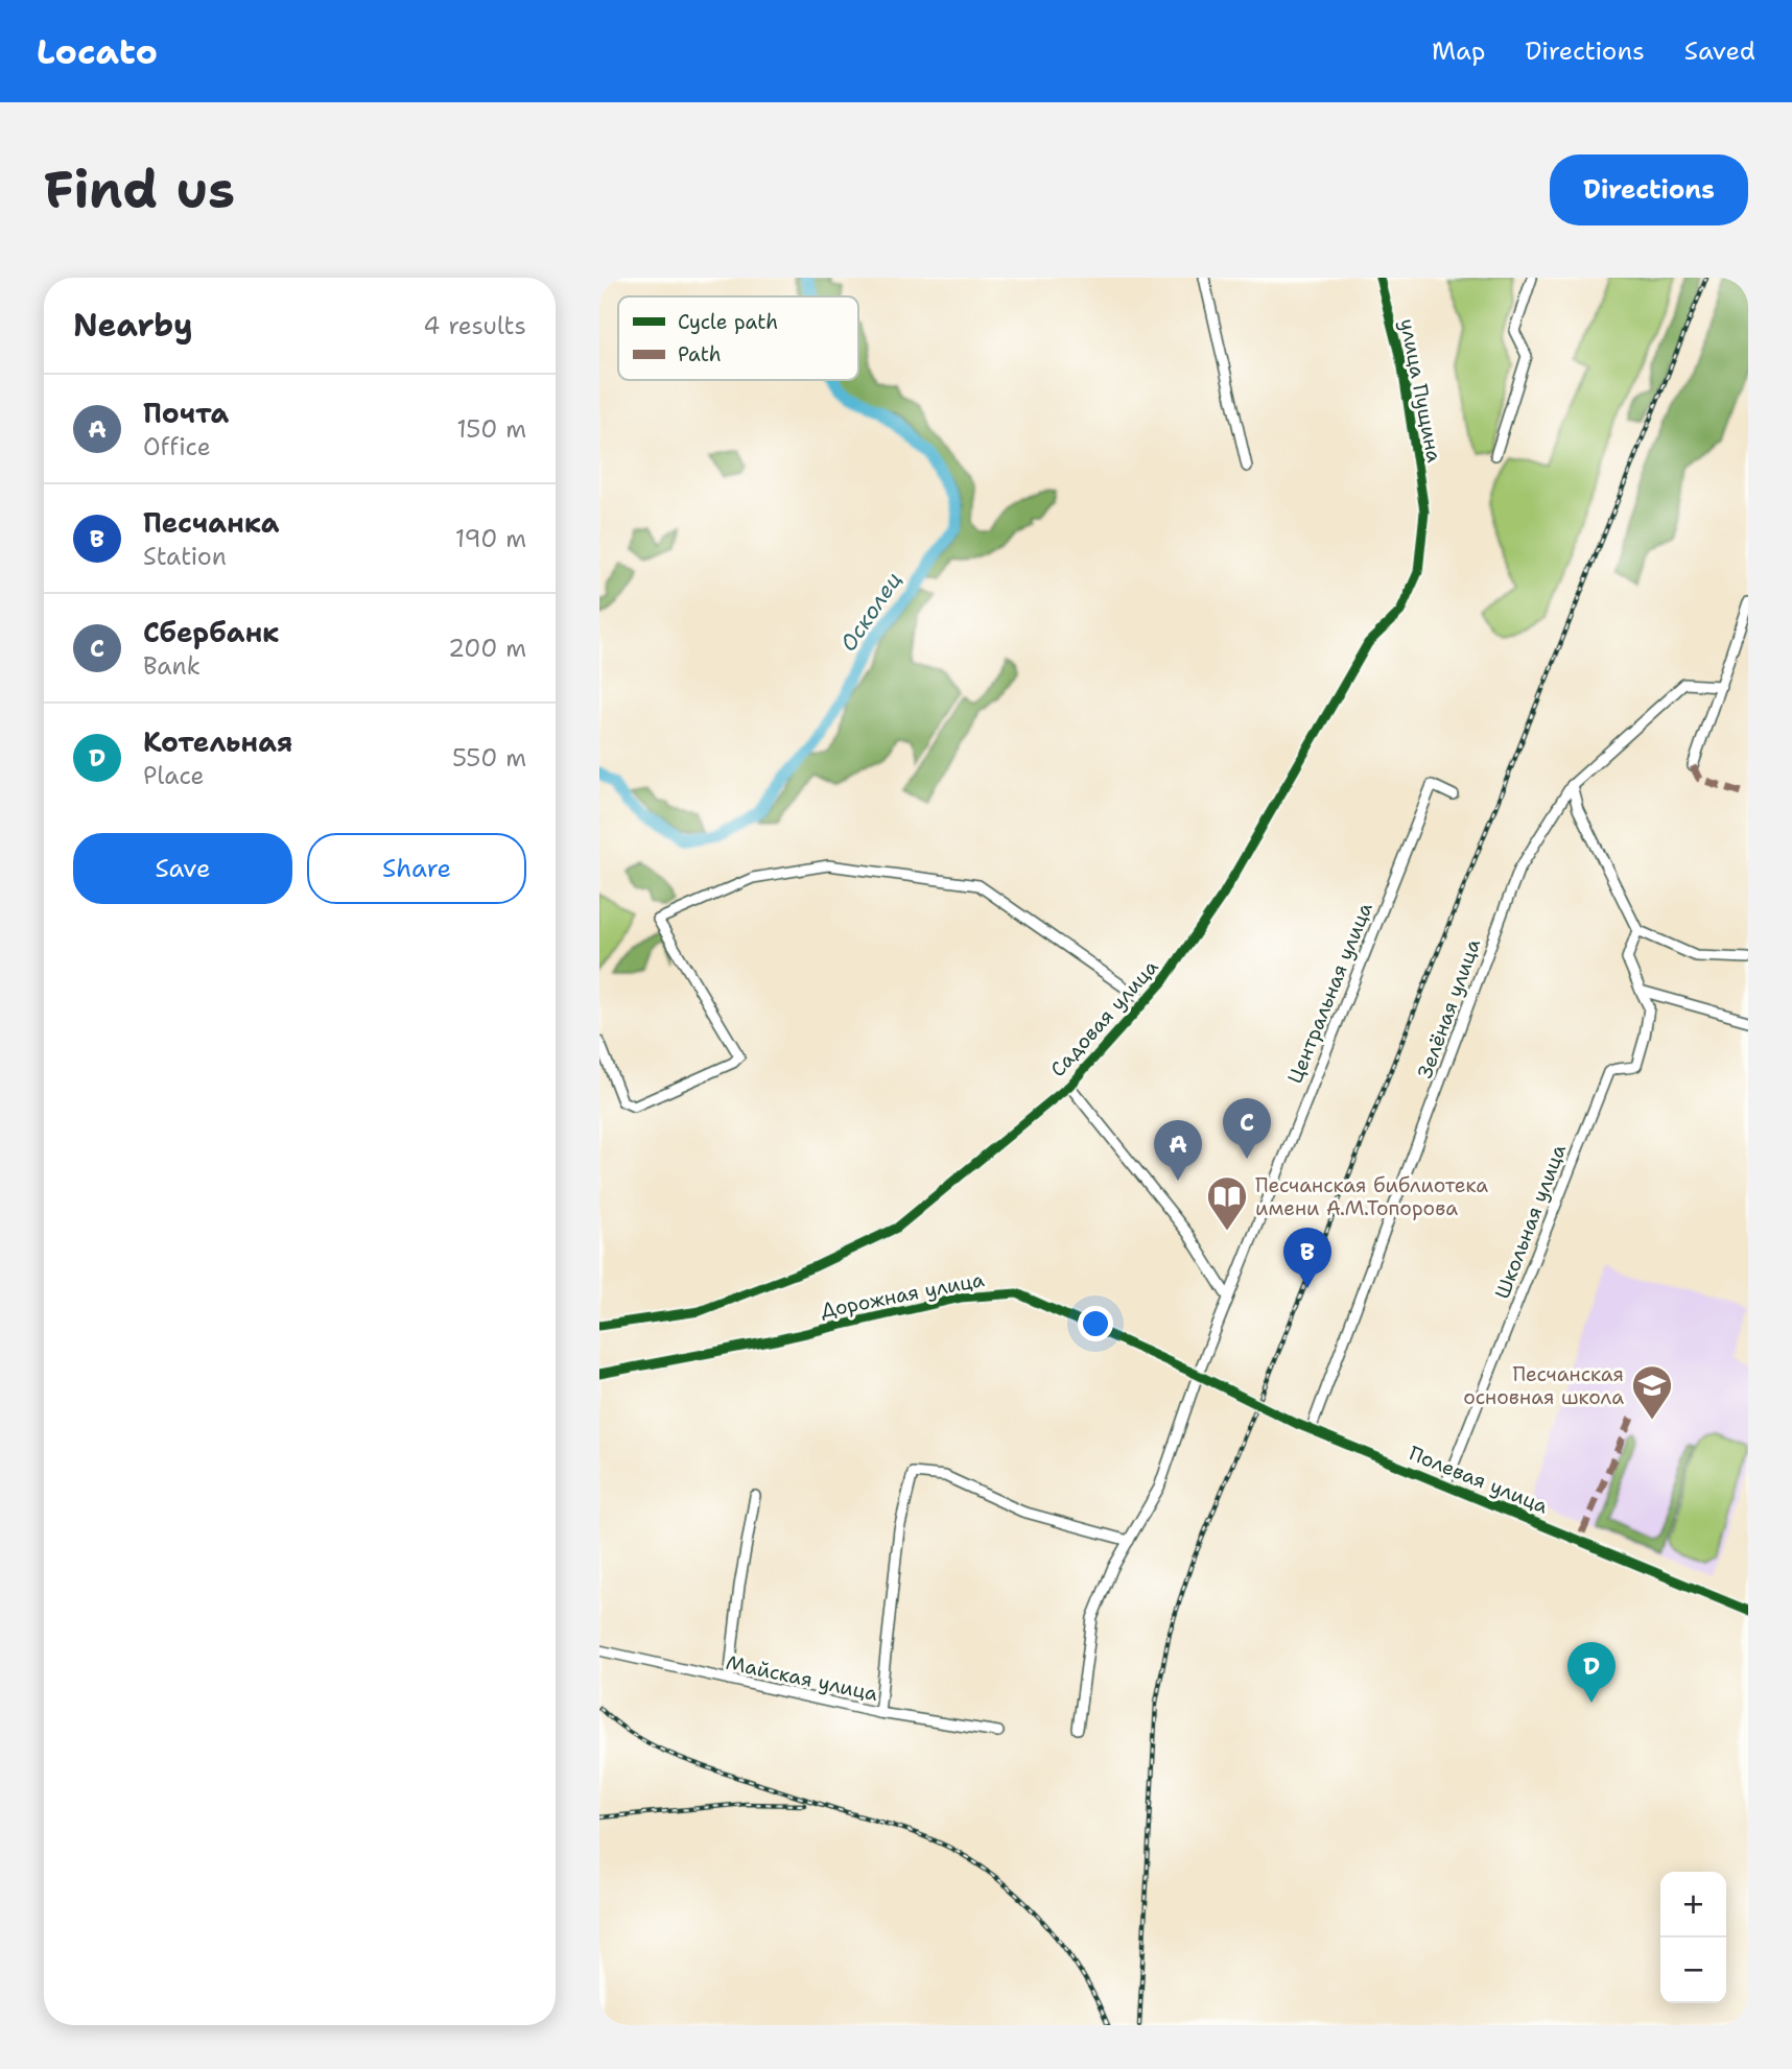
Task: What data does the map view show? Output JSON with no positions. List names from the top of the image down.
{
  "streets": {
    "street": [
      "улица Пущина",
      "Центральная улица",
      "Зелёная улица",
      "Садовая улица",
      "Школьная улица",
      "Дорожная улица",
      "Полевая улица",
      "Майская улица"
    ]
  },
  "crossings": [
    ["улица Пущина", "Садовая улица"],
    ["Центральная улица", "Дорожная улица"],
    ["Центральная улица", "Полевая улица"],
    ["Зелёная улица", "Полевая улица"],
    ["Школьная улица", "Полевая улица"],
    ["Дорожная улица", "Полевая улица"]
  ],
  "water": ["Осколец"],
  "places": {
    "library": ["Песчанская библиотека имени А.М.Топорова"],
    "school or university": ["Песчанская основная школа"]
  },
  "legend": ["Cycle path", "Path"],
  "page": {
    "header": "Locato",
    "nav": ["Map", "Directions", "Saved"],
    "buttons": [
      "Directions",
      ["Save", "Share"]
    ],
    "title": "Find us",
    "heading": ["Nearby", "4 results"],
    "list": [
      {
        "mark": "A",
        "name": "Почта",
        "note": "Office",
        "value": "150 m"
      },
      {
        "mark": "B",
        "name": "Песчанка",
        "note": "Station",
        "value": "190 m"
      },
      {
        "mark": "C",
        "name": "Сбербанк",
        "note": "Bank",
        "value": "200 m"
      },
      {
        "mark": "D",
        "name": "Котельная",
        "note": "Place",
        "value": "550 m"
      }
    ],
    "pins": [
      "C",
      "A",
      "B",
      "D"
    ],
    "map_buttons": ["+", "−"]
  }
}
